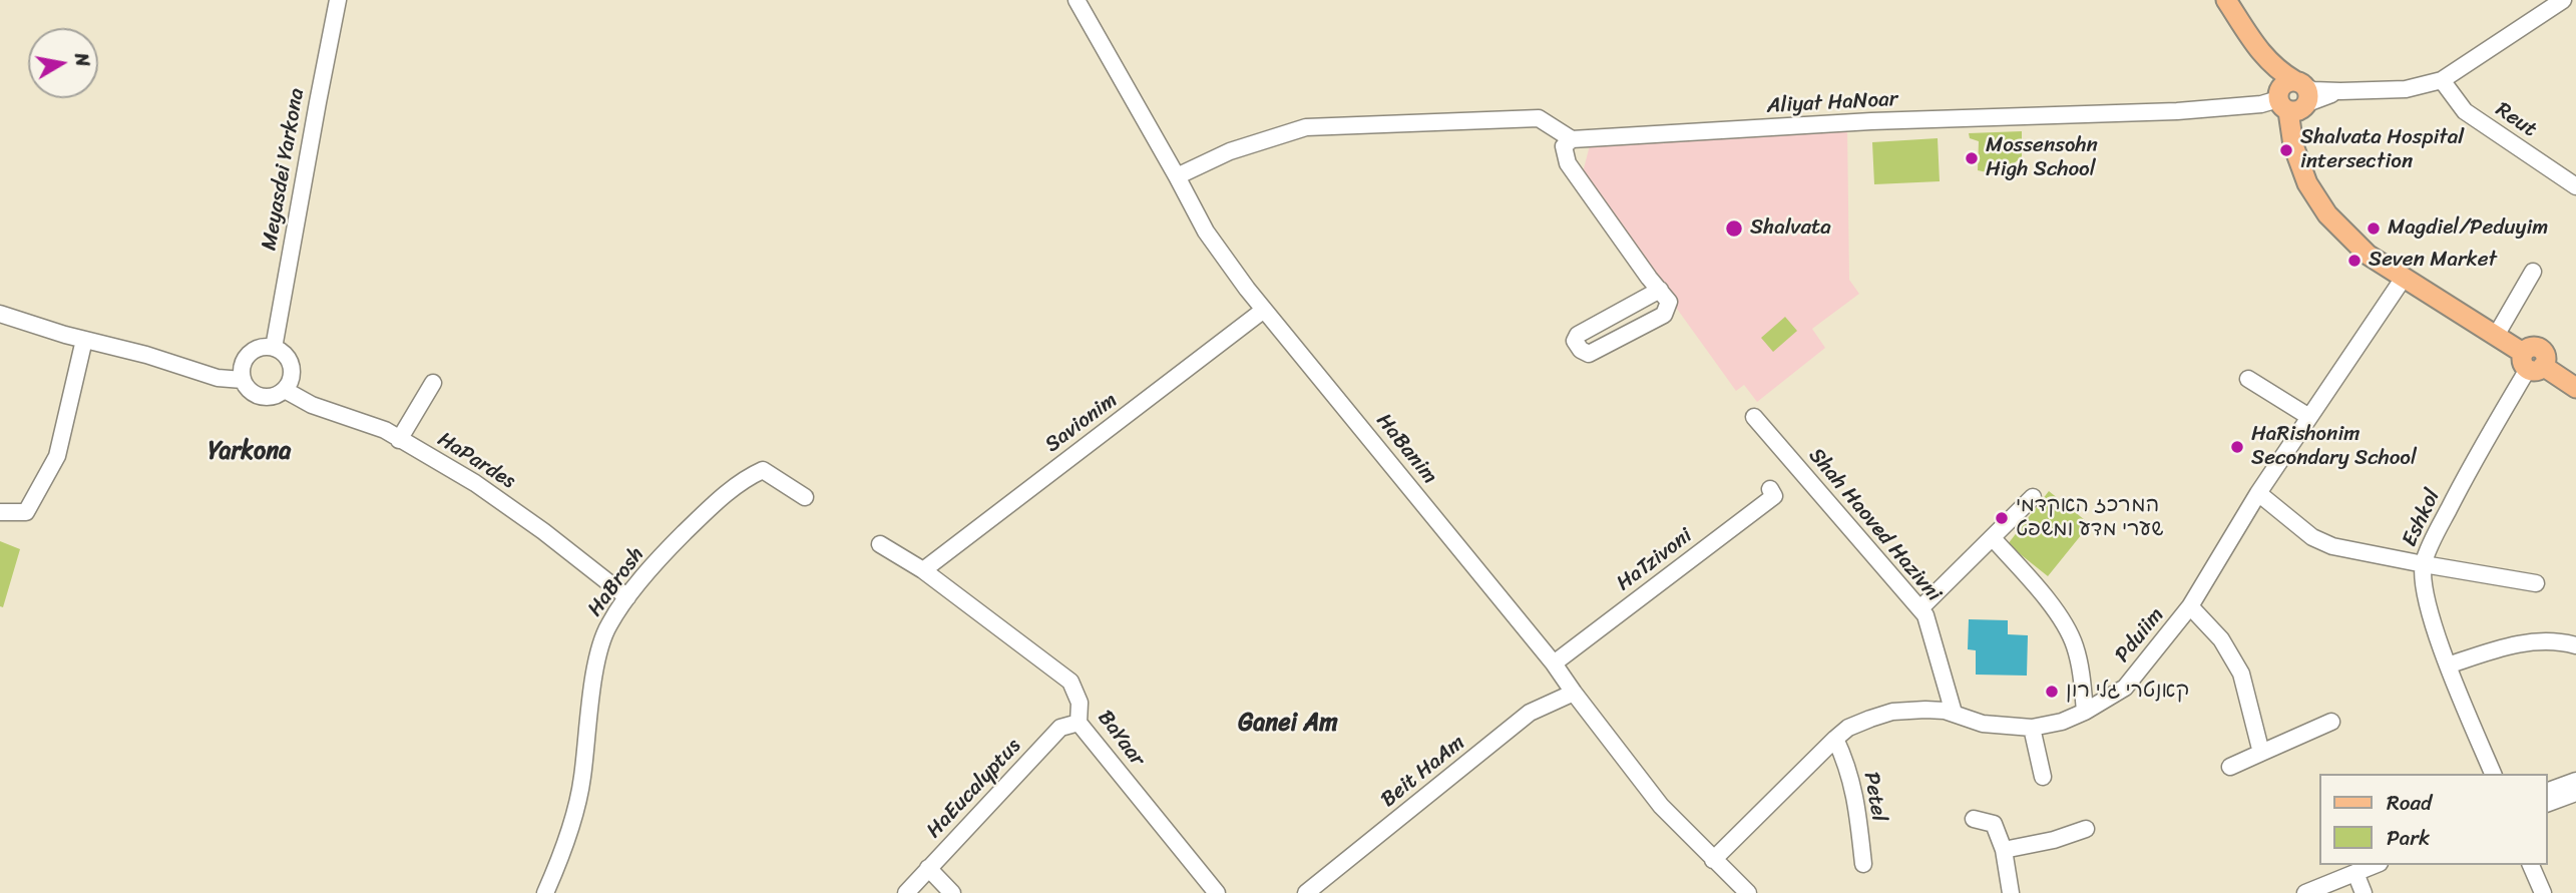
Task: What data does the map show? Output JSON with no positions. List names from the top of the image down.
{
  "streets": {
    "street": [
      "Aliyat HaNoar",
      "Reut",
      "Meyasdei Yarkona",
      "Savionim",
      "HaBanim",
      "HaPardes",
      "Eshkol",
      "Shah Haoved Hazivni",
      "HaTzivoni",
      "HaBrosh",
      "Pduiim",
      "BaYaar",
      "Beit HaAm",
      "HaEucalyptus",
      "Petel"
    ]
  },
  "crossings": [
    ["Aliyat HaNoar", "Reut"],
    ["Meyasdei Yarkona", "HaPardes"],
    ["Savionim", "HaBanim"],
    ["Savionim", "BaYaar"],
    ["HaBanim", "HaTzivoni"],
    ["HaBanim", "Pduiim"],
    ["HaBanim", "Beit HaAm"],
    ["HaPardes", "HaBrosh"],
    ["Shah Haoved Hazivni", "Pduiim"],
    ["Pduiim", "Petel"],
    ["BaYaar", "HaEucalyptus"]
  ],
  "districts": ["Yarkona", "Ganei Am"],
  "places": [
    "Shalvata Hospital intersection",
    "Mossensohn High School",
    "Shalvata",
    "Magdiel/Peduyim",
    "Seven Market",
    "HaRishonim Secondary School",
    "המרכז האקדמי שערי מדע ומשפט",
    "קאנטרי גלי רון"
  ],
  "legend": ["Road", "Park"],
  "north": "right"
}
